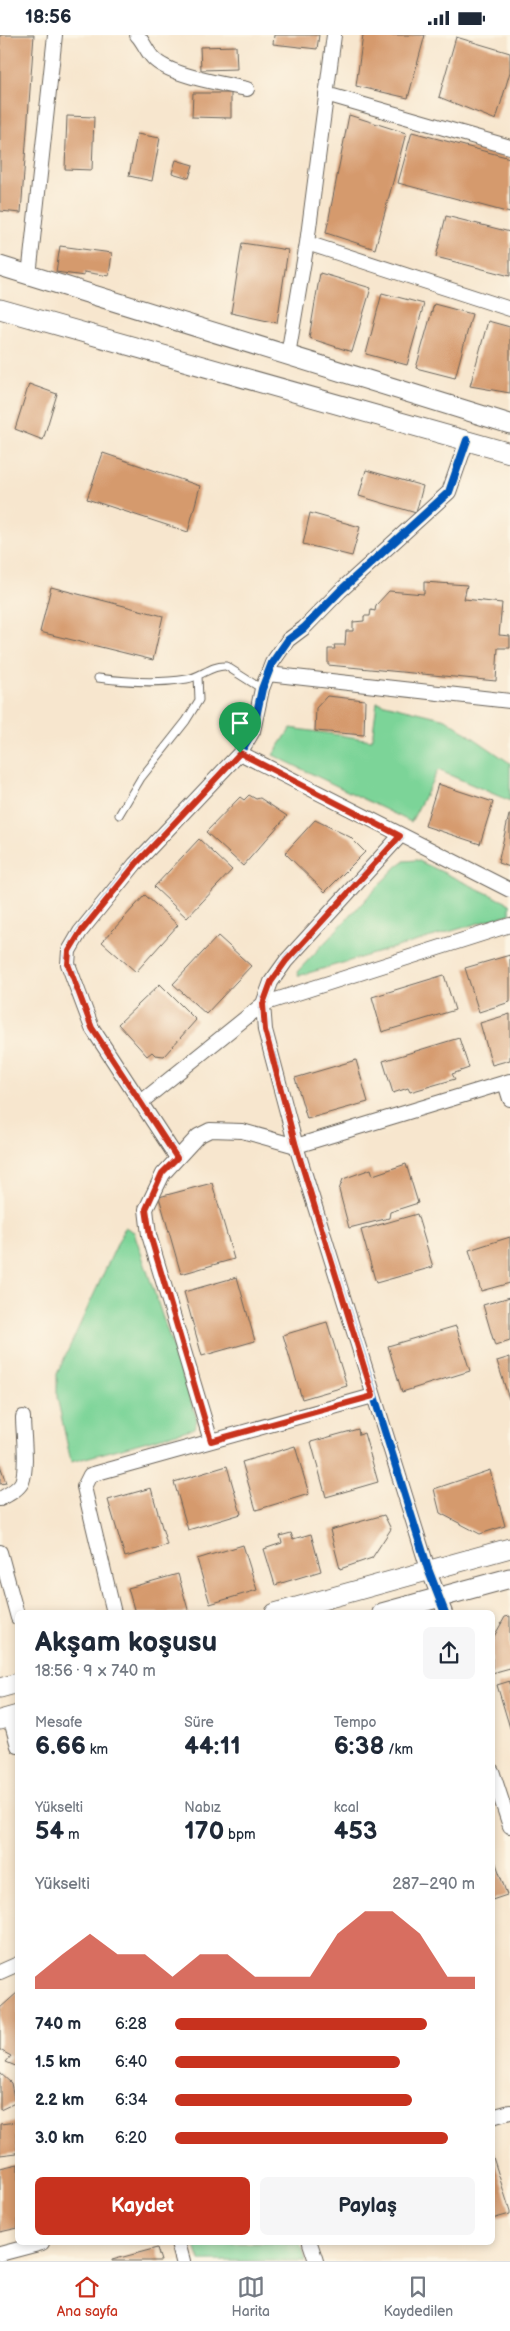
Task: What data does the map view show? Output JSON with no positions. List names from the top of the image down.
{
  "page": {
    "status": "18:56",
    "heading": ["Akşam koşusu", "18:56 · 9 × 740 m"],
    "stats": [
      ["Mesafe", "6.66 km"],
      ["Süre", "44:11"],
      ["Tempo", "6:38 /km"],
      ["Yükselti", "54 m"],
      ["Nabız", "170 bpm"],
      ["kcal", "453"]
    ],
    "chart": ["Yükselti", "287–290 m"],
    "list": [
      {
        "name": "740 m",
        "note": "6:28"
      },
      {
        "name": "1.5 km",
        "note": "6:40"
      },
      {
        "name": "2.2 km",
        "note": "6:34"
      },
      {
        "name": "3.0 km",
        "note": "6:20"
      }
    ],
    "buttons": ["Kaydet", "Paylaş"],
    "tabs": ["Ana sayfa", "Harita", "Kaydedilen"]
  }
}
